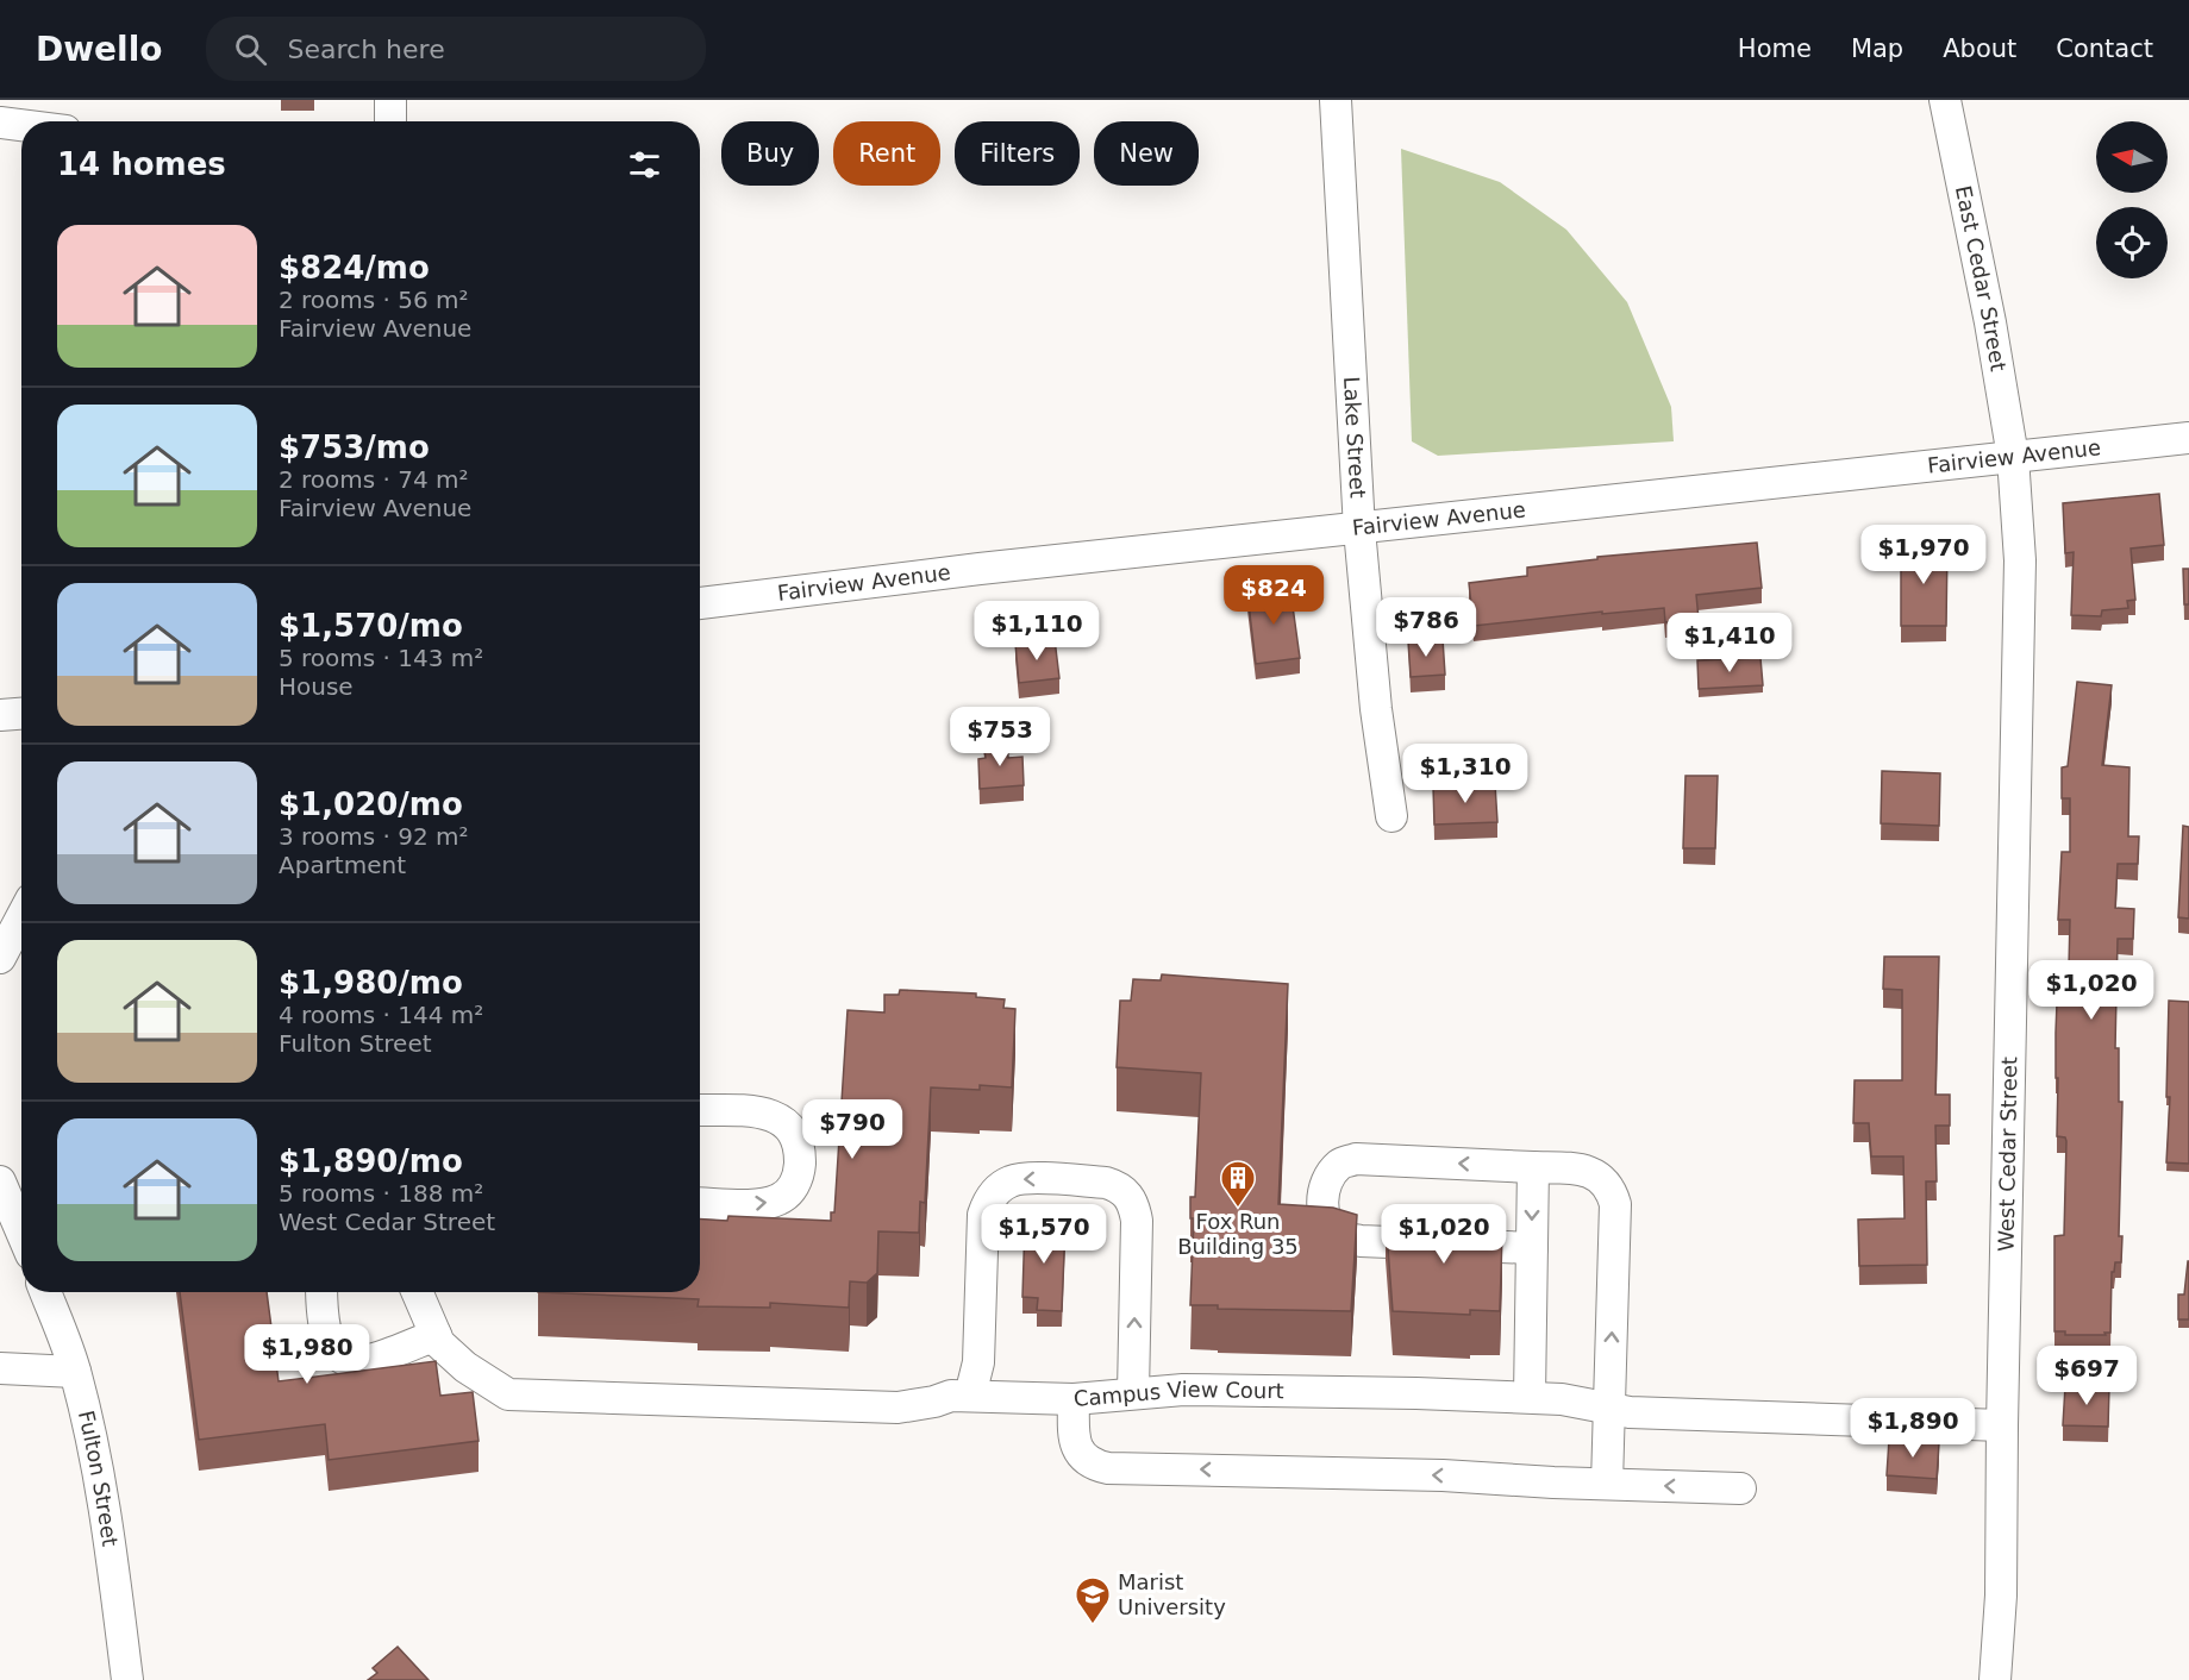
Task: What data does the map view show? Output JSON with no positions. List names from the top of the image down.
{
  "streets": {
    "street": [
      "East Cedar Street",
      "Lake Street",
      "Fairview Avenue",
      "West Cedar Street",
      "Campus View Court",
      "Fulton Street"
    ]
  },
  "crossings": [
    ["East Cedar Street", "Fairview Avenue"],
    ["East Cedar Street", "West Cedar Street"],
    ["Lake Street", "Fairview Avenue"],
    ["Fairview Avenue", "West Cedar Street"],
    ["West Cedar Street", "Campus View Court"]
  ],
  "places": {
    "building": ["Fox Run Building 35"],
    "school or university": ["Marist University"]
  },
  "north": "left",
  "page": {
    "header": "Dwello",
    "search": "Search here",
    "nav": [
      "Home",
      "Map",
      "About",
      "Contact"
    ],
    "chip": [
      "Buy",
      "Rent",
      "Filters",
      "New"
    ],
    "heading": "14 homes",
    "list": [
      {
        "name": "$824/mo",
        "note": "2 rooms · 56 m² · Fairview Avenue"
      },
      {
        "name": "$753/mo",
        "note": "2 rooms · 74 m² · Fairview Avenue"
      },
      {
        "name": "$1,570/mo",
        "note": "5 rooms · 143 m² · House"
      },
      {
        "name": "$1,020/mo",
        "note": "3 rooms · 92 m² · Apartment"
      },
      {
        "name": "$1,980/mo",
        "note": "4 rooms · 144 m² · Fulton Street"
      },
      {
        "name": "$1,890/mo",
        "note": "5 rooms · 188 m² · West Cedar Street"
      }
    ],
    "price": [
      "$1,970",
      "$824",
      "$786",
      "$1,110",
      "$1,410",
      "$753",
      "$1,310",
      "$1,020",
      "$790",
      "$1,570",
      "$1,020",
      "$1,980",
      "$697",
      "$1,890"
    ]
  }
}
